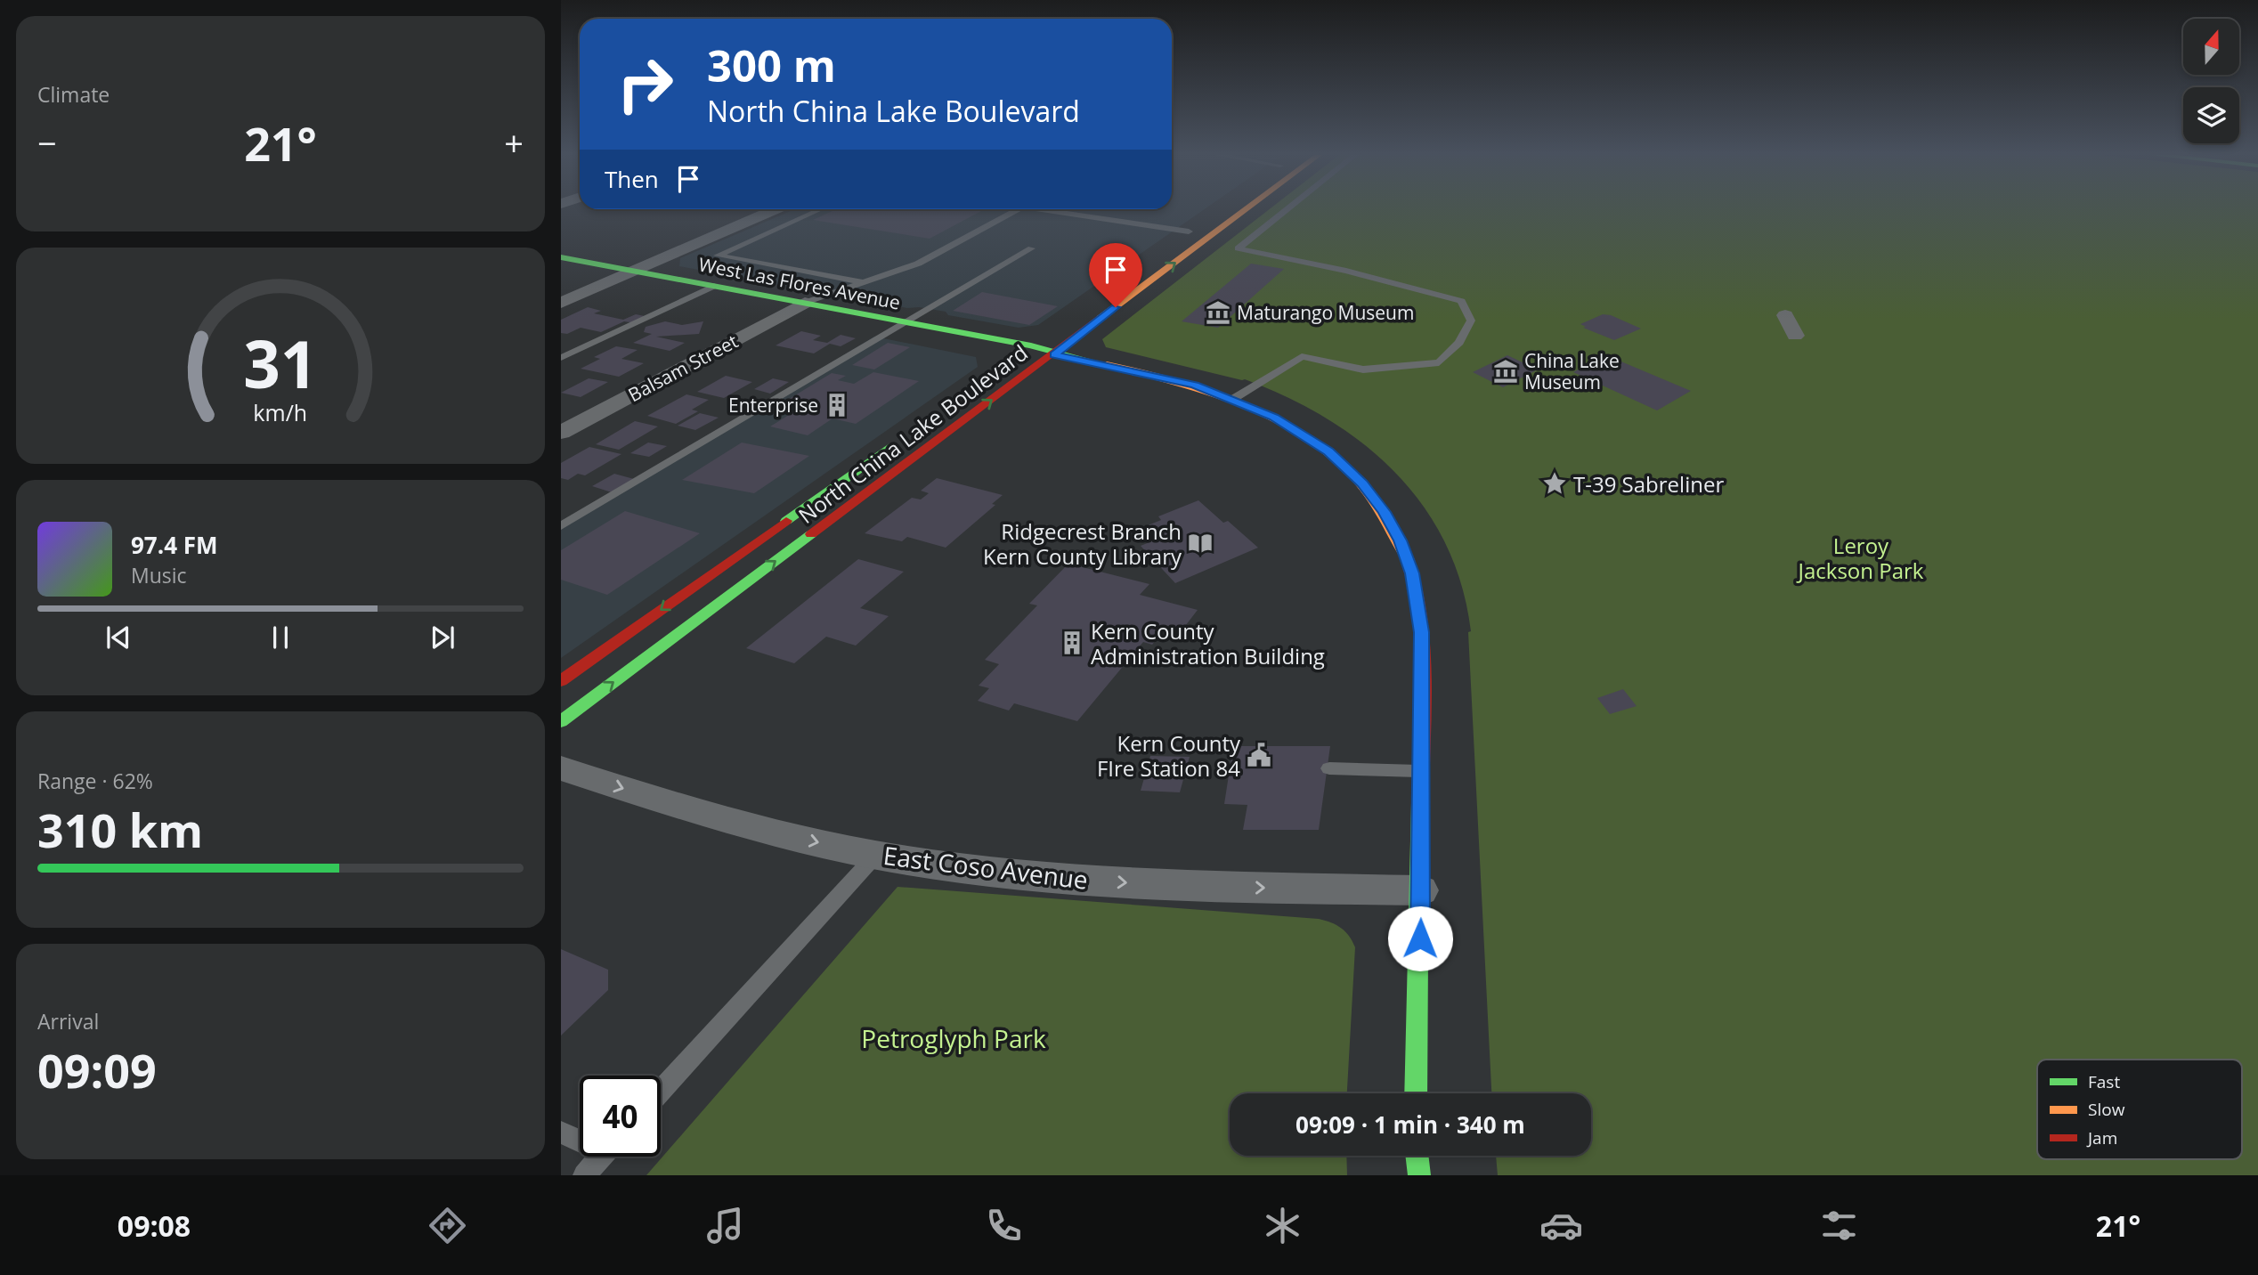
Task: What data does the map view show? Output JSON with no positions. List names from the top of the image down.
{
  "streets": {
    "main road": ["West Las Flores Avenue", "North China Lake Boulevard"],
    "street": ["Balsam Street", "East Coso Avenue"]
  },
  "crossings": [
    ["West Las Flores Avenue", "Balsam Street"],
    ["West Las Flores Avenue", "North China Lake Boulevard"],
    ["West Las Flores Avenue", "East Coso Avenue"]
  ],
  "one_way": ["East Coso Avenue"],
  "parks": ["Leroy Jackson Park", "Petroglyph Park"],
  "places": {
    "museum": ["Maturango Museum", "China Lake Museum"],
    "building": ["Enterprise", "Kern County Administration Building"],
    "place": ["T-39 Sabreliner"],
    "library": ["Ridgecrest Branch Kern County Library"],
    "public building": ["Kern County FIre Station 84"]
  },
  "legend": ["Fast", "Slow", "Jam"],
  "north": "top",
  "page": {
    "tile": [
      "Climate",
      ["Range · 62%", "310 km"],
      ["Arrival", "09:09"]
    ],
    "turn": ["300 m", "North China Lake Boulevard"],
    "heat": ["−", "21°", "+"],
    "then": "Then",
    "song": ["97.4 FM", "Music"],
    "limit": "40",
    "trip": "09:09 · 1 min · 340 m",
    "tabs": ["09:08", "21°"],
    "gauge": ["31", "km/h"]
  }
}
